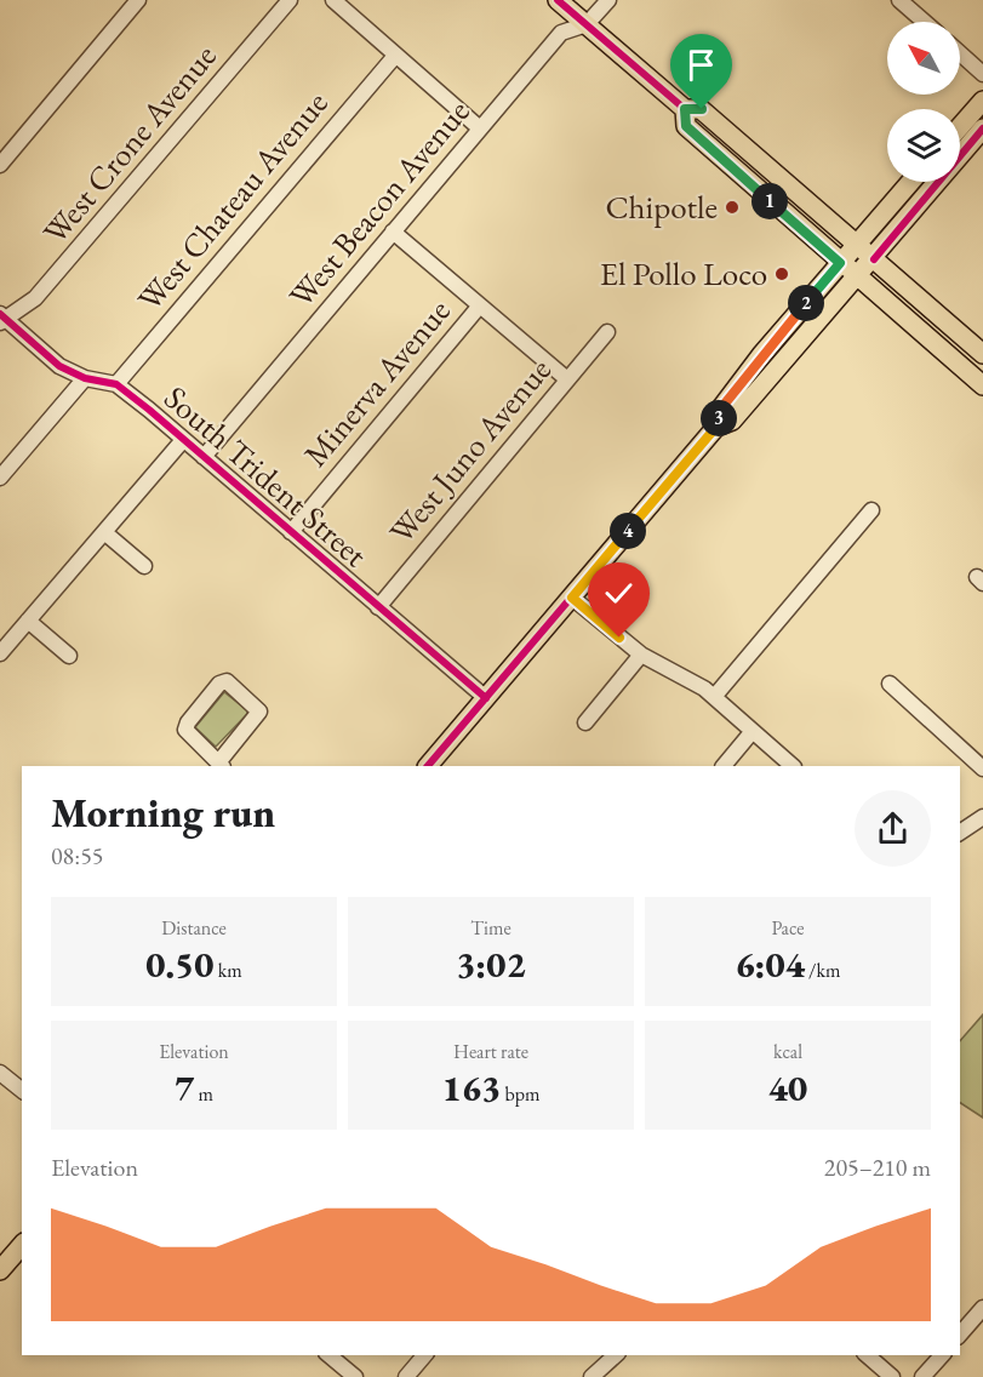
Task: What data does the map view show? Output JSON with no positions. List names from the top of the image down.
{
  "streets": {
    "street": [
      "West Crone Avenue",
      "West Chateau Avenue",
      "West Beacon Avenue",
      "Minerva Avenue",
      "West Juno Avenue",
      "South Trident Street"
    ]
  },
  "crossings": [
    ["West Crone Avenue", "South Trident Street"],
    ["West Chateau Avenue", "South Trident Street"],
    ["West Beacon Avenue", "South Trident Street"],
    ["Minerva Avenue", "South Trident Street"],
    ["West Juno Avenue", "South Trident Street"]
  ],
  "places": ["Chipotle", "El Pollo Loco"],
  "north": "top left",
  "page": {
    "pins": [
      "1",
      "2",
      "3",
      "4"
    ],
    "heading": ["Morning run", "08:55"],
    "stats": [
      ["Distance", "0.50 km"],
      ["Time", "3:02"],
      ["Pace", "6:04 /km"],
      ["Elevation", "7 m"],
      ["Heart rate", "163 bpm"],
      ["kcal", "40"]
    ],
    "chart": ["Elevation", "205–210 m"]
  }
}
